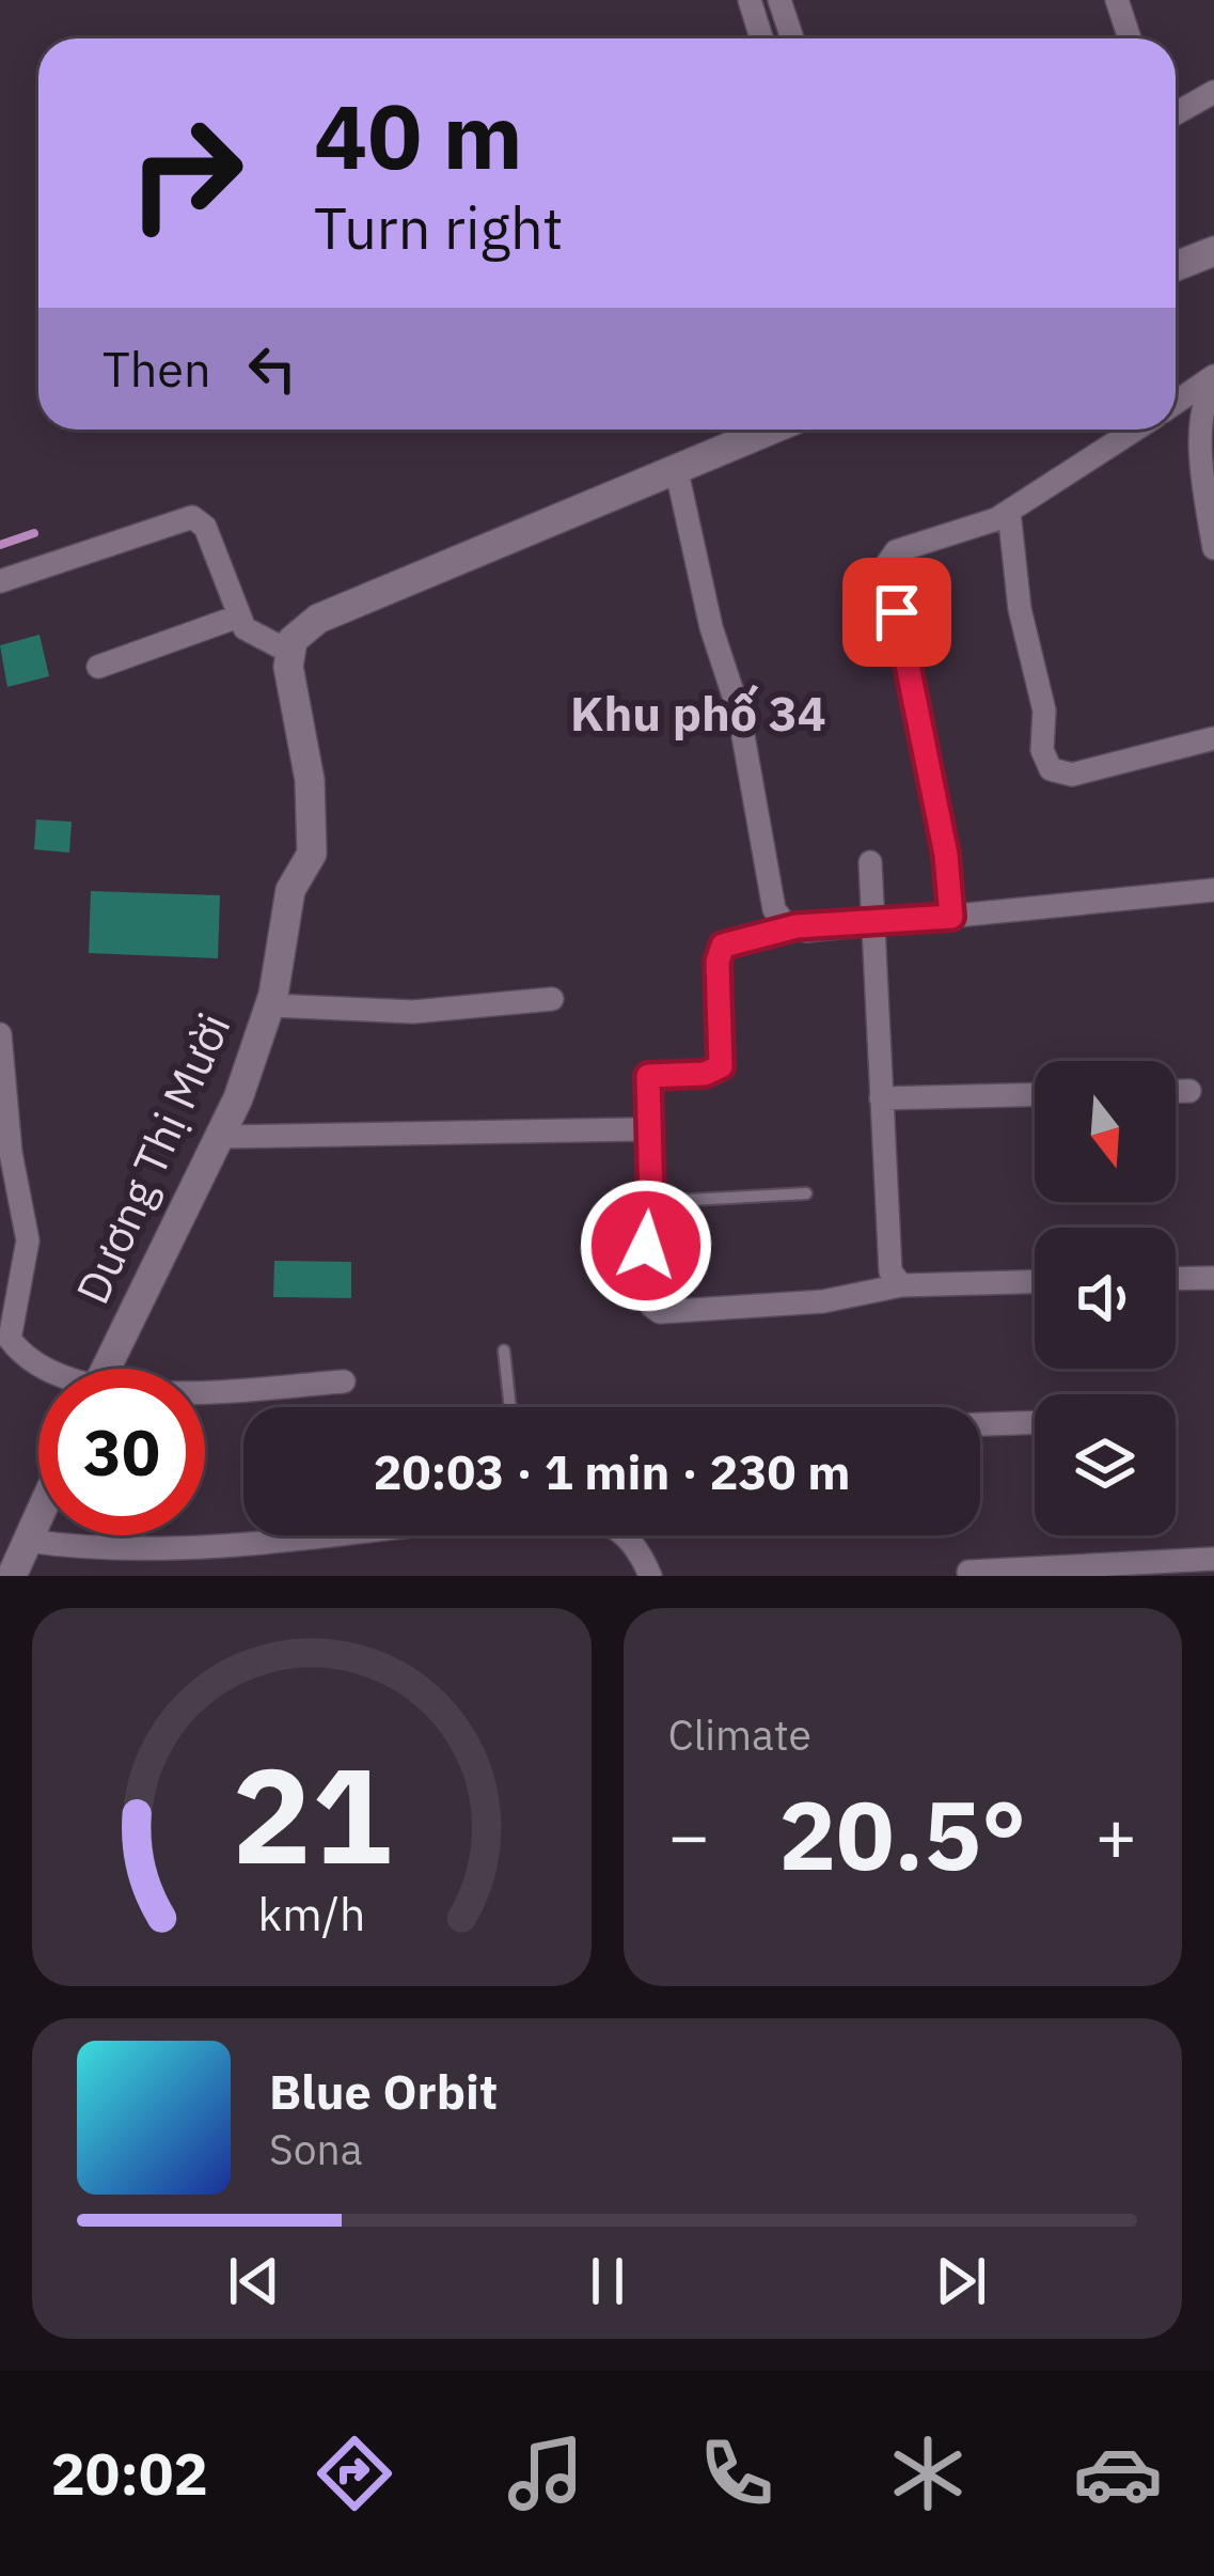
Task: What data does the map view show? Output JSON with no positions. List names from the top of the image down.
{
  "streets": {
    "street": ["Dương Thị Mười"]
  },
  "districts": ["Khu phố 34"],
  "north": "bottom",
  "page": {
    "turn": ["40 m", "Turn right"],
    "then": "Then",
    "limit": "30",
    "trip": "20:03 · 1 min · 230 m",
    "tile": "Climate",
    "heat": ["−", "20.5°", "+"],
    "song": ["Blue Orbit", "Sona"],
    "tabs": "20:02",
    "gauge": ["21", "km/h"]
  }
}
